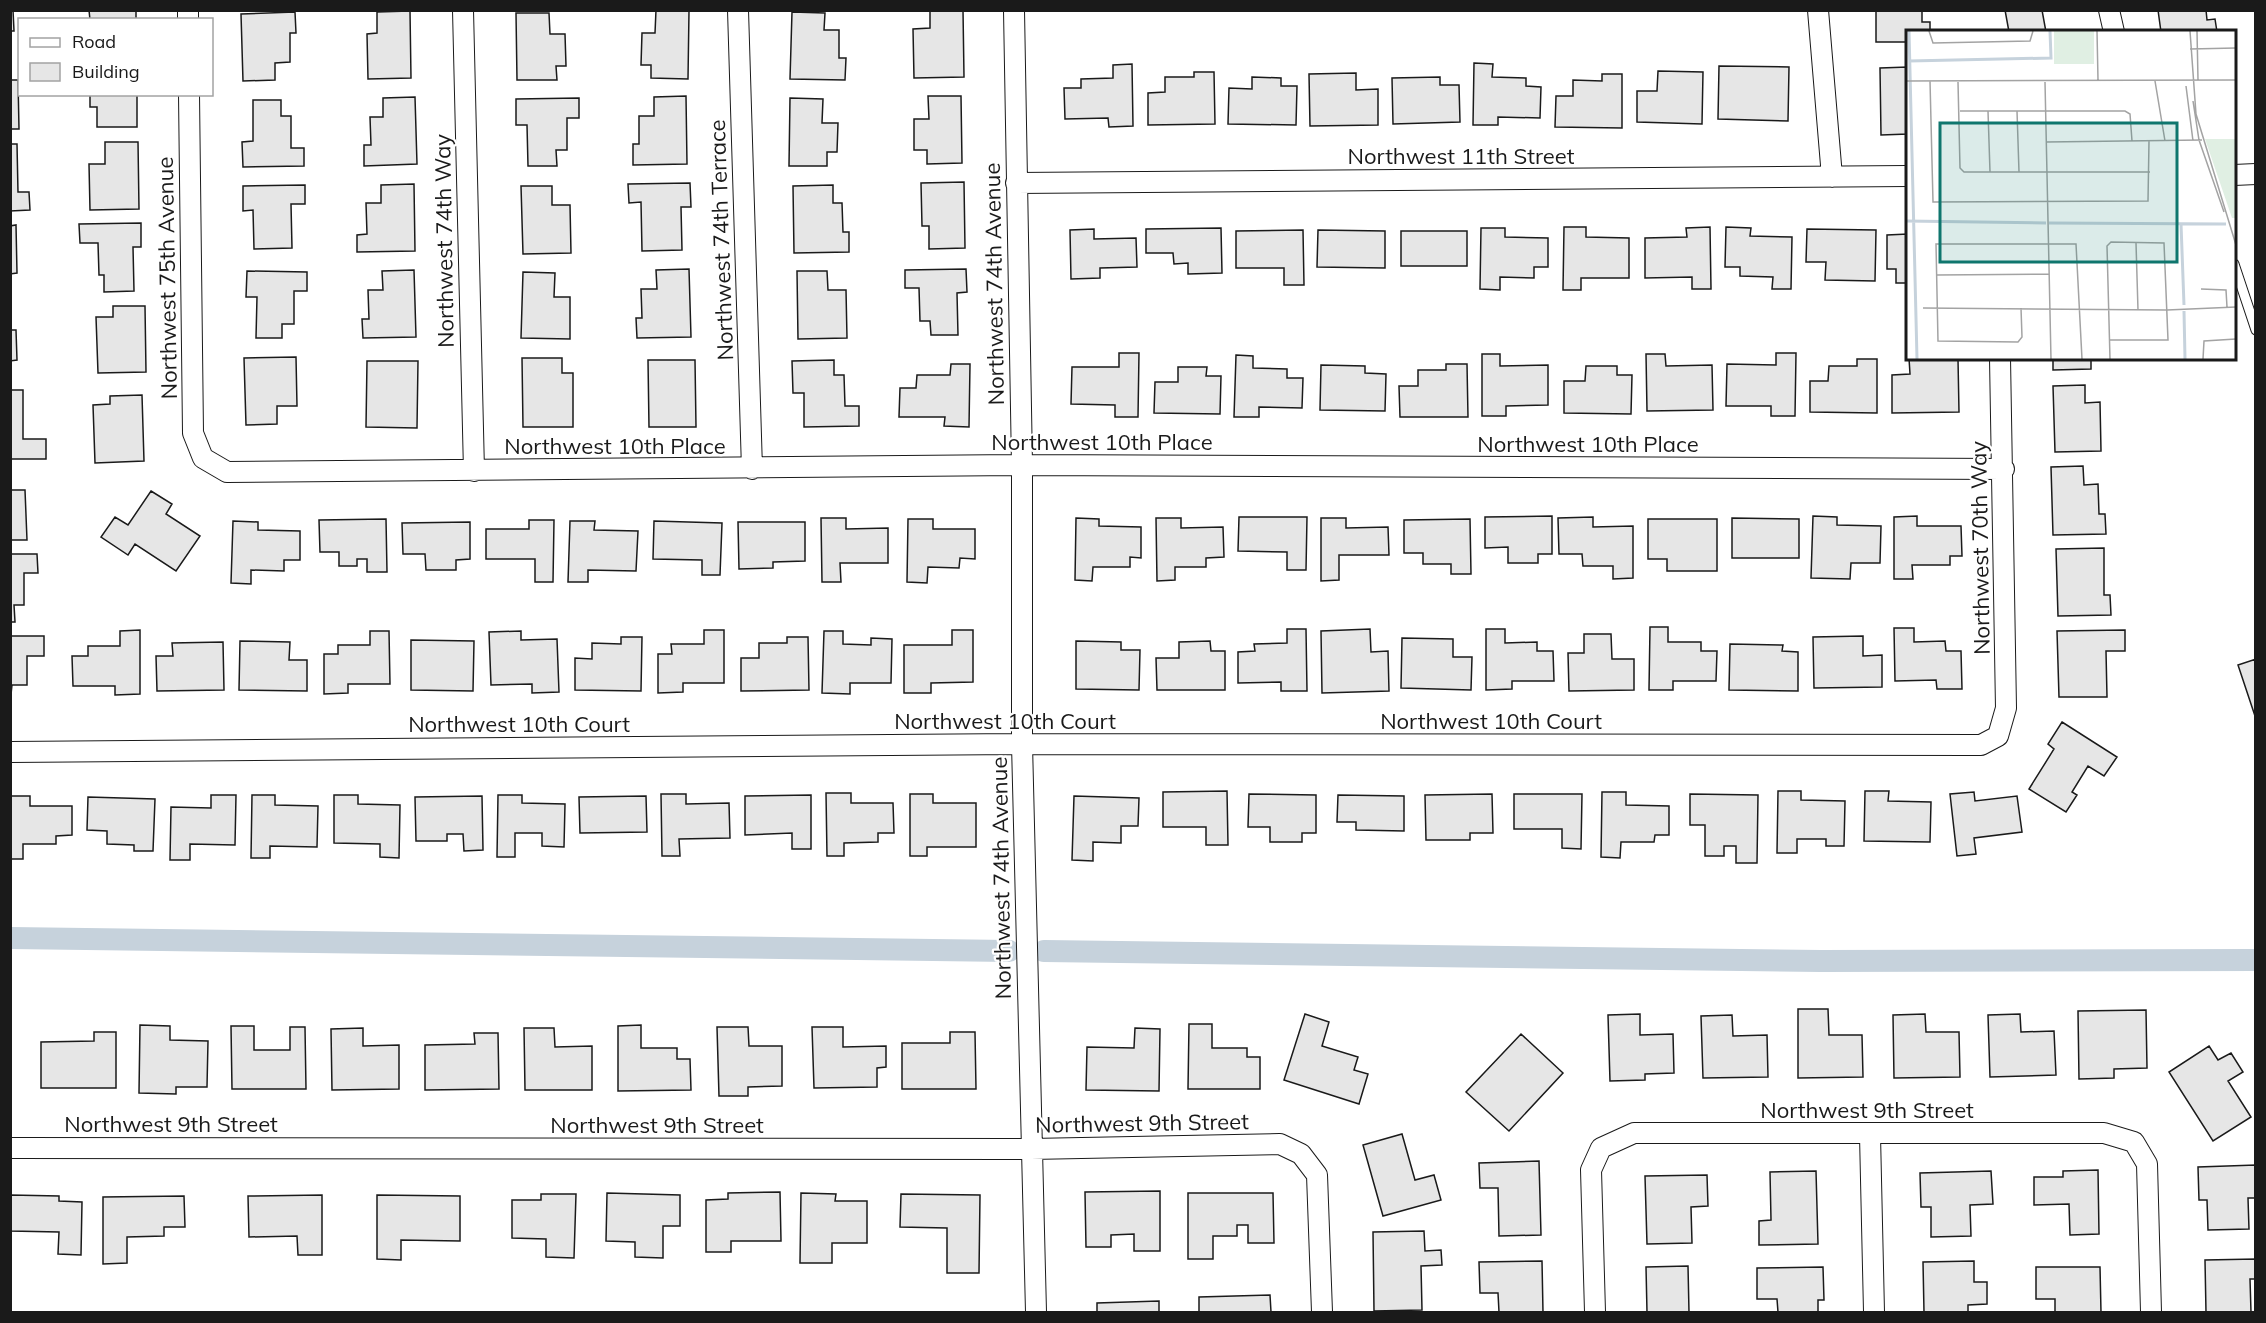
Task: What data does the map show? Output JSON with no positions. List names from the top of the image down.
{
  "streets": {
    "street": [
      "Northwest 11th Street",
      "Northwest 74th Terrace",
      "Northwest 74th Way",
      "Northwest 75th Avenue",
      "Northwest 74th Avenue",
      "Northwest 10th Place",
      "Northwest 70th Way",
      "Northwest 10th Court",
      "Northwest 9th Street"
    ]
  },
  "crossings": [
    ["Northwest 11th Street", "Northwest 74th Avenue"],
    ["Northwest 74th Terrace", "Northwest 10th Place"],
    ["Northwest 74th Way", "Northwest 10th Place"],
    ["Northwest 75th Avenue", "Northwest 10th Place"],
    ["Northwest 74th Avenue", "Northwest 10th Place"],
    ["Northwest 74th Avenue", "Northwest 10th Court"],
    ["Northwest 74th Avenue", "Northwest 9th Street"],
    ["Northwest 10th Place", "Northwest 70th Way"],
    ["Northwest 70th Way", "Northwest 10th Court"]
  ],
  "legend": ["Road", "Building"]
}
